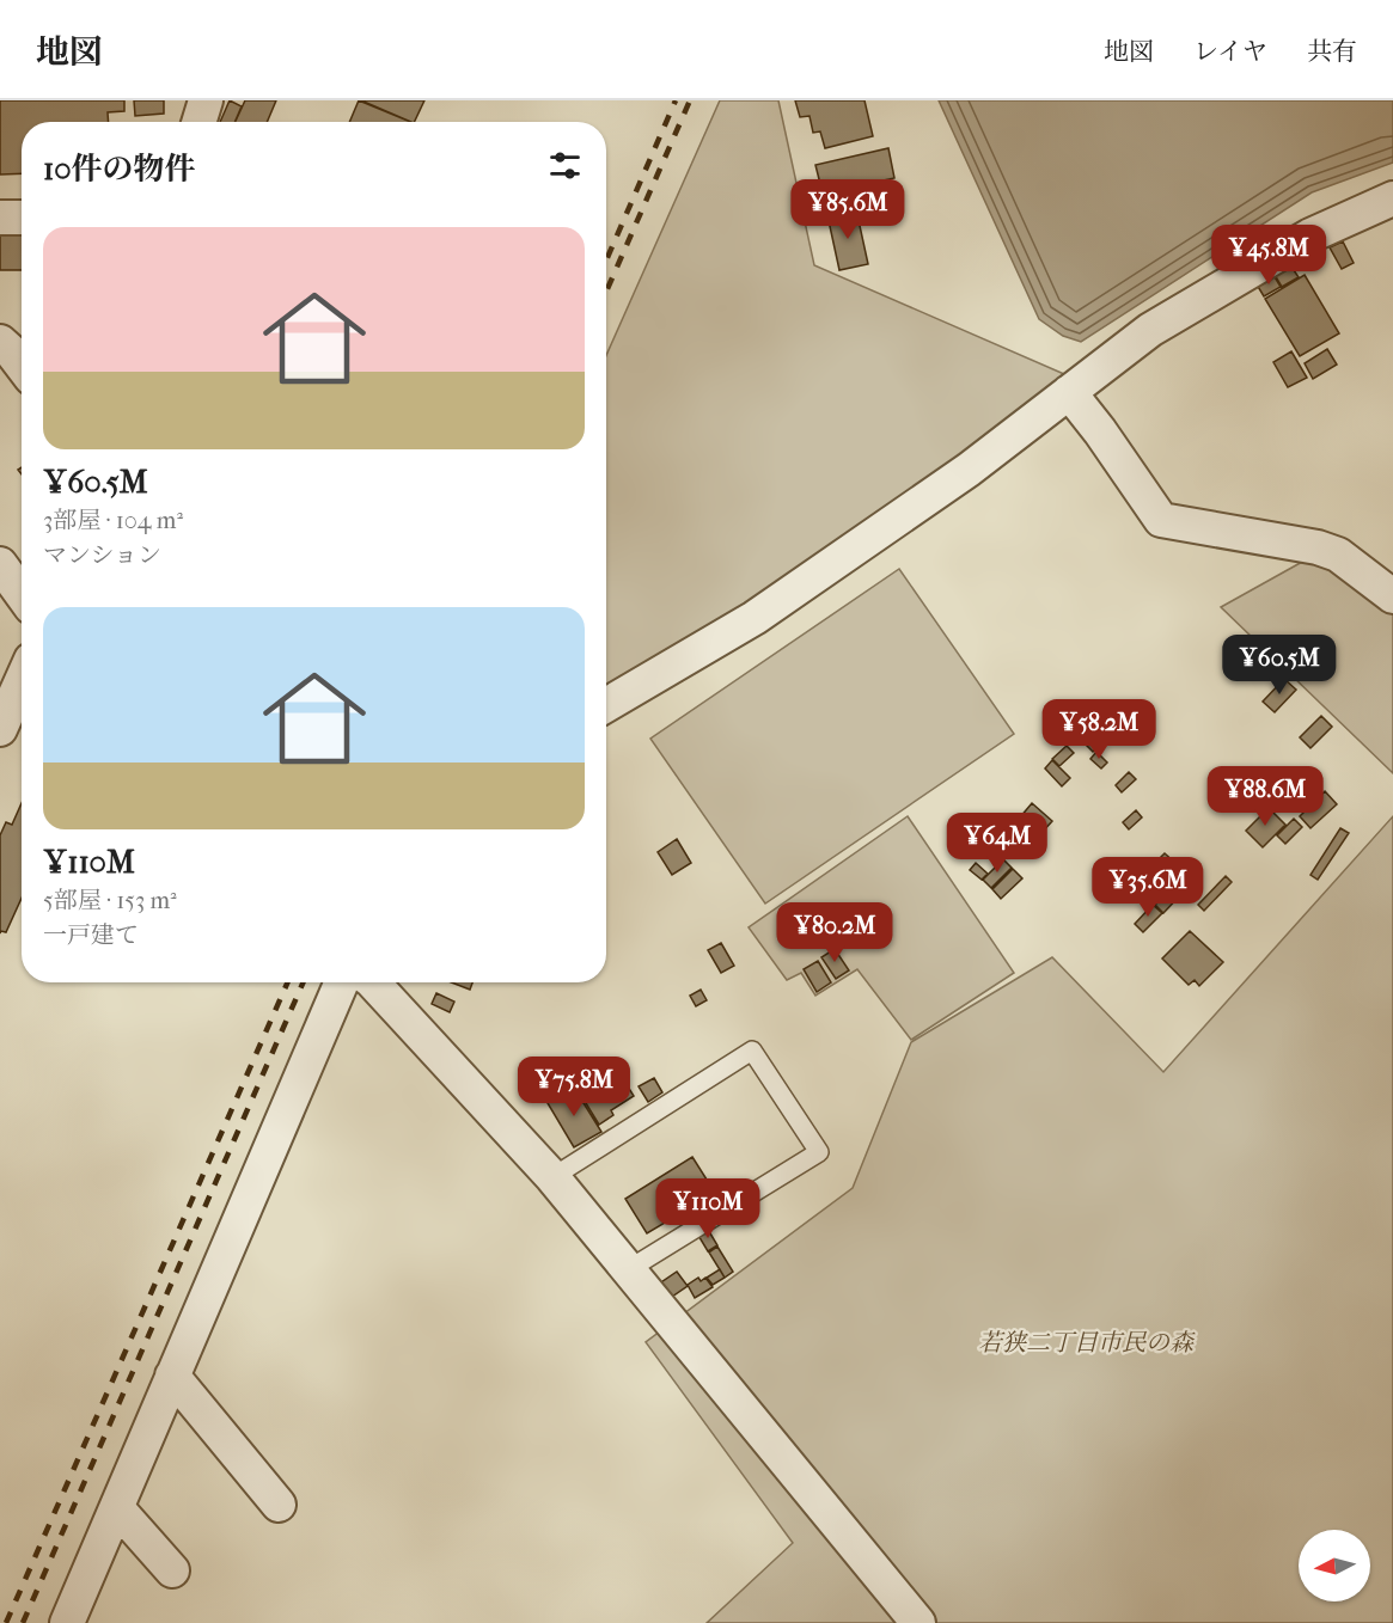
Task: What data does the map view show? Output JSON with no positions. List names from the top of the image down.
{
  "parks": ["若狭二丁目市民の森"],
  "north": "left",
  "page": {
    "header": "地図",
    "nav": ["地図", "レイヤ", "共有"],
    "heading": "10件の物件",
    "price": [
      "¥85.6M",
      "¥45.8M",
      "¥60.5M",
      "¥58.2M",
      "¥88.6M",
      "¥64M",
      "¥35.6M",
      "¥80.2M",
      "¥75.8M",
      "¥110M"
    ],
    "list": [
      {
        "name": "¥60.5M",
        "note": "3部屋 · 104 m² · マンション"
      },
      {
        "name": "¥110M",
        "note": "5部屋 · 153 m² · 一戸建て"
      }
    ]
  }
}
